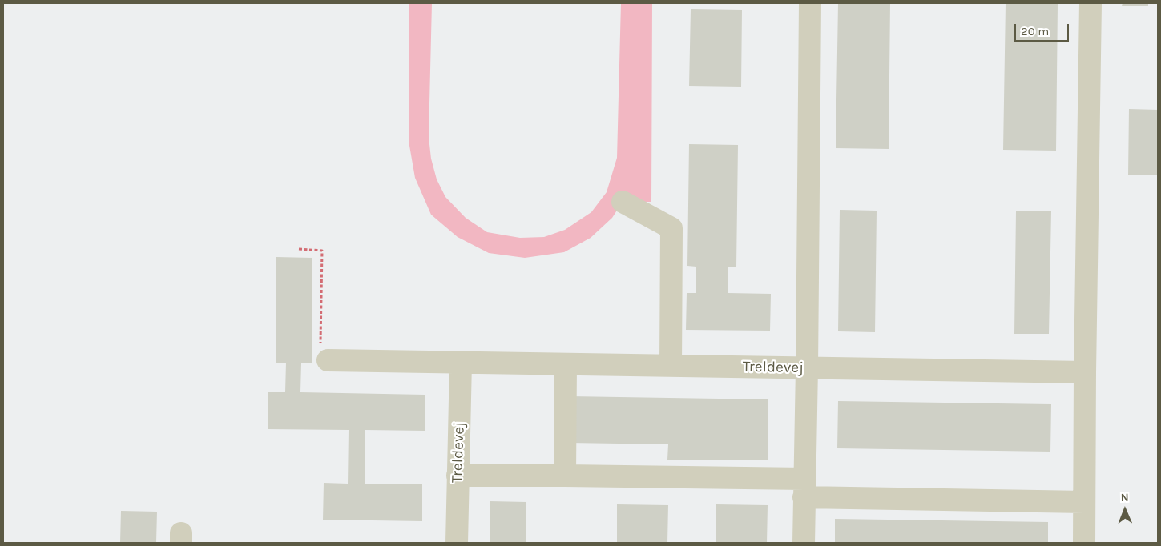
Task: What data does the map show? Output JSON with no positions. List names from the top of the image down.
{
  "streets": {
    "lane": ["Treldevej"]
  },
  "scale_bar": "20 m",
  "north": "top"
}
